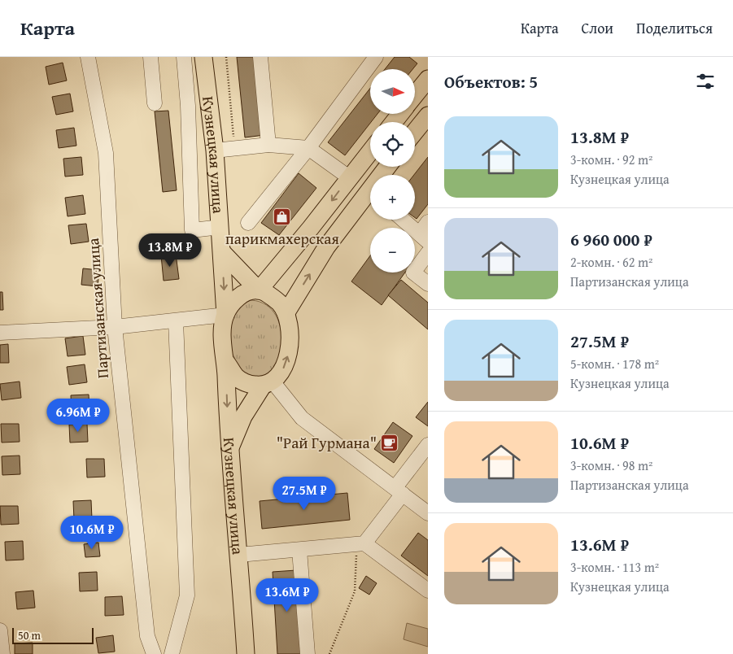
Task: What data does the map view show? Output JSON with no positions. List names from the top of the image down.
{
  "streets": {
    "main road": ["Кузнецкая улица"],
    "street": ["Партизанская улица"]
  },
  "places": {
    "shop": ["парикмахерская"],
    "cafe": ["\"Рай Гурмана\""]
  },
  "scale_bar": "50 m",
  "north": "right",
  "page": {
    "header": "Карта",
    "nav": ["Карта", "Слои", "Поделиться"],
    "heading": "Объектов: 5",
    "map_buttons": ["+", "−"],
    "list": [
      {
        "name": "13.8M ₽",
        "note": "3-комн. · 92 m² · Кузнецкая улица"
      },
      {
        "name": "6 960 000 ₽",
        "note": "2-комн. · 62 m² · Партизанская улица"
      },
      {
        "name": "27.5M ₽",
        "note": "5-комн. · 178 m² · Кузнецкая улица"
      },
      {
        "name": "10.6M ₽",
        "note": "3-комн. · 98 m² · Партизанская улица"
      },
      {
        "name": "13.6M ₽",
        "note": "3-комн. · 113 m² · Кузнецкая улица"
      }
    ],
    "price": [
      "13.8M ₽",
      "6.96M ₽",
      "27.5M ₽",
      "10.6M ₽",
      "13.6M ₽"
    ],
    "scale": "50 m"
  }
}
